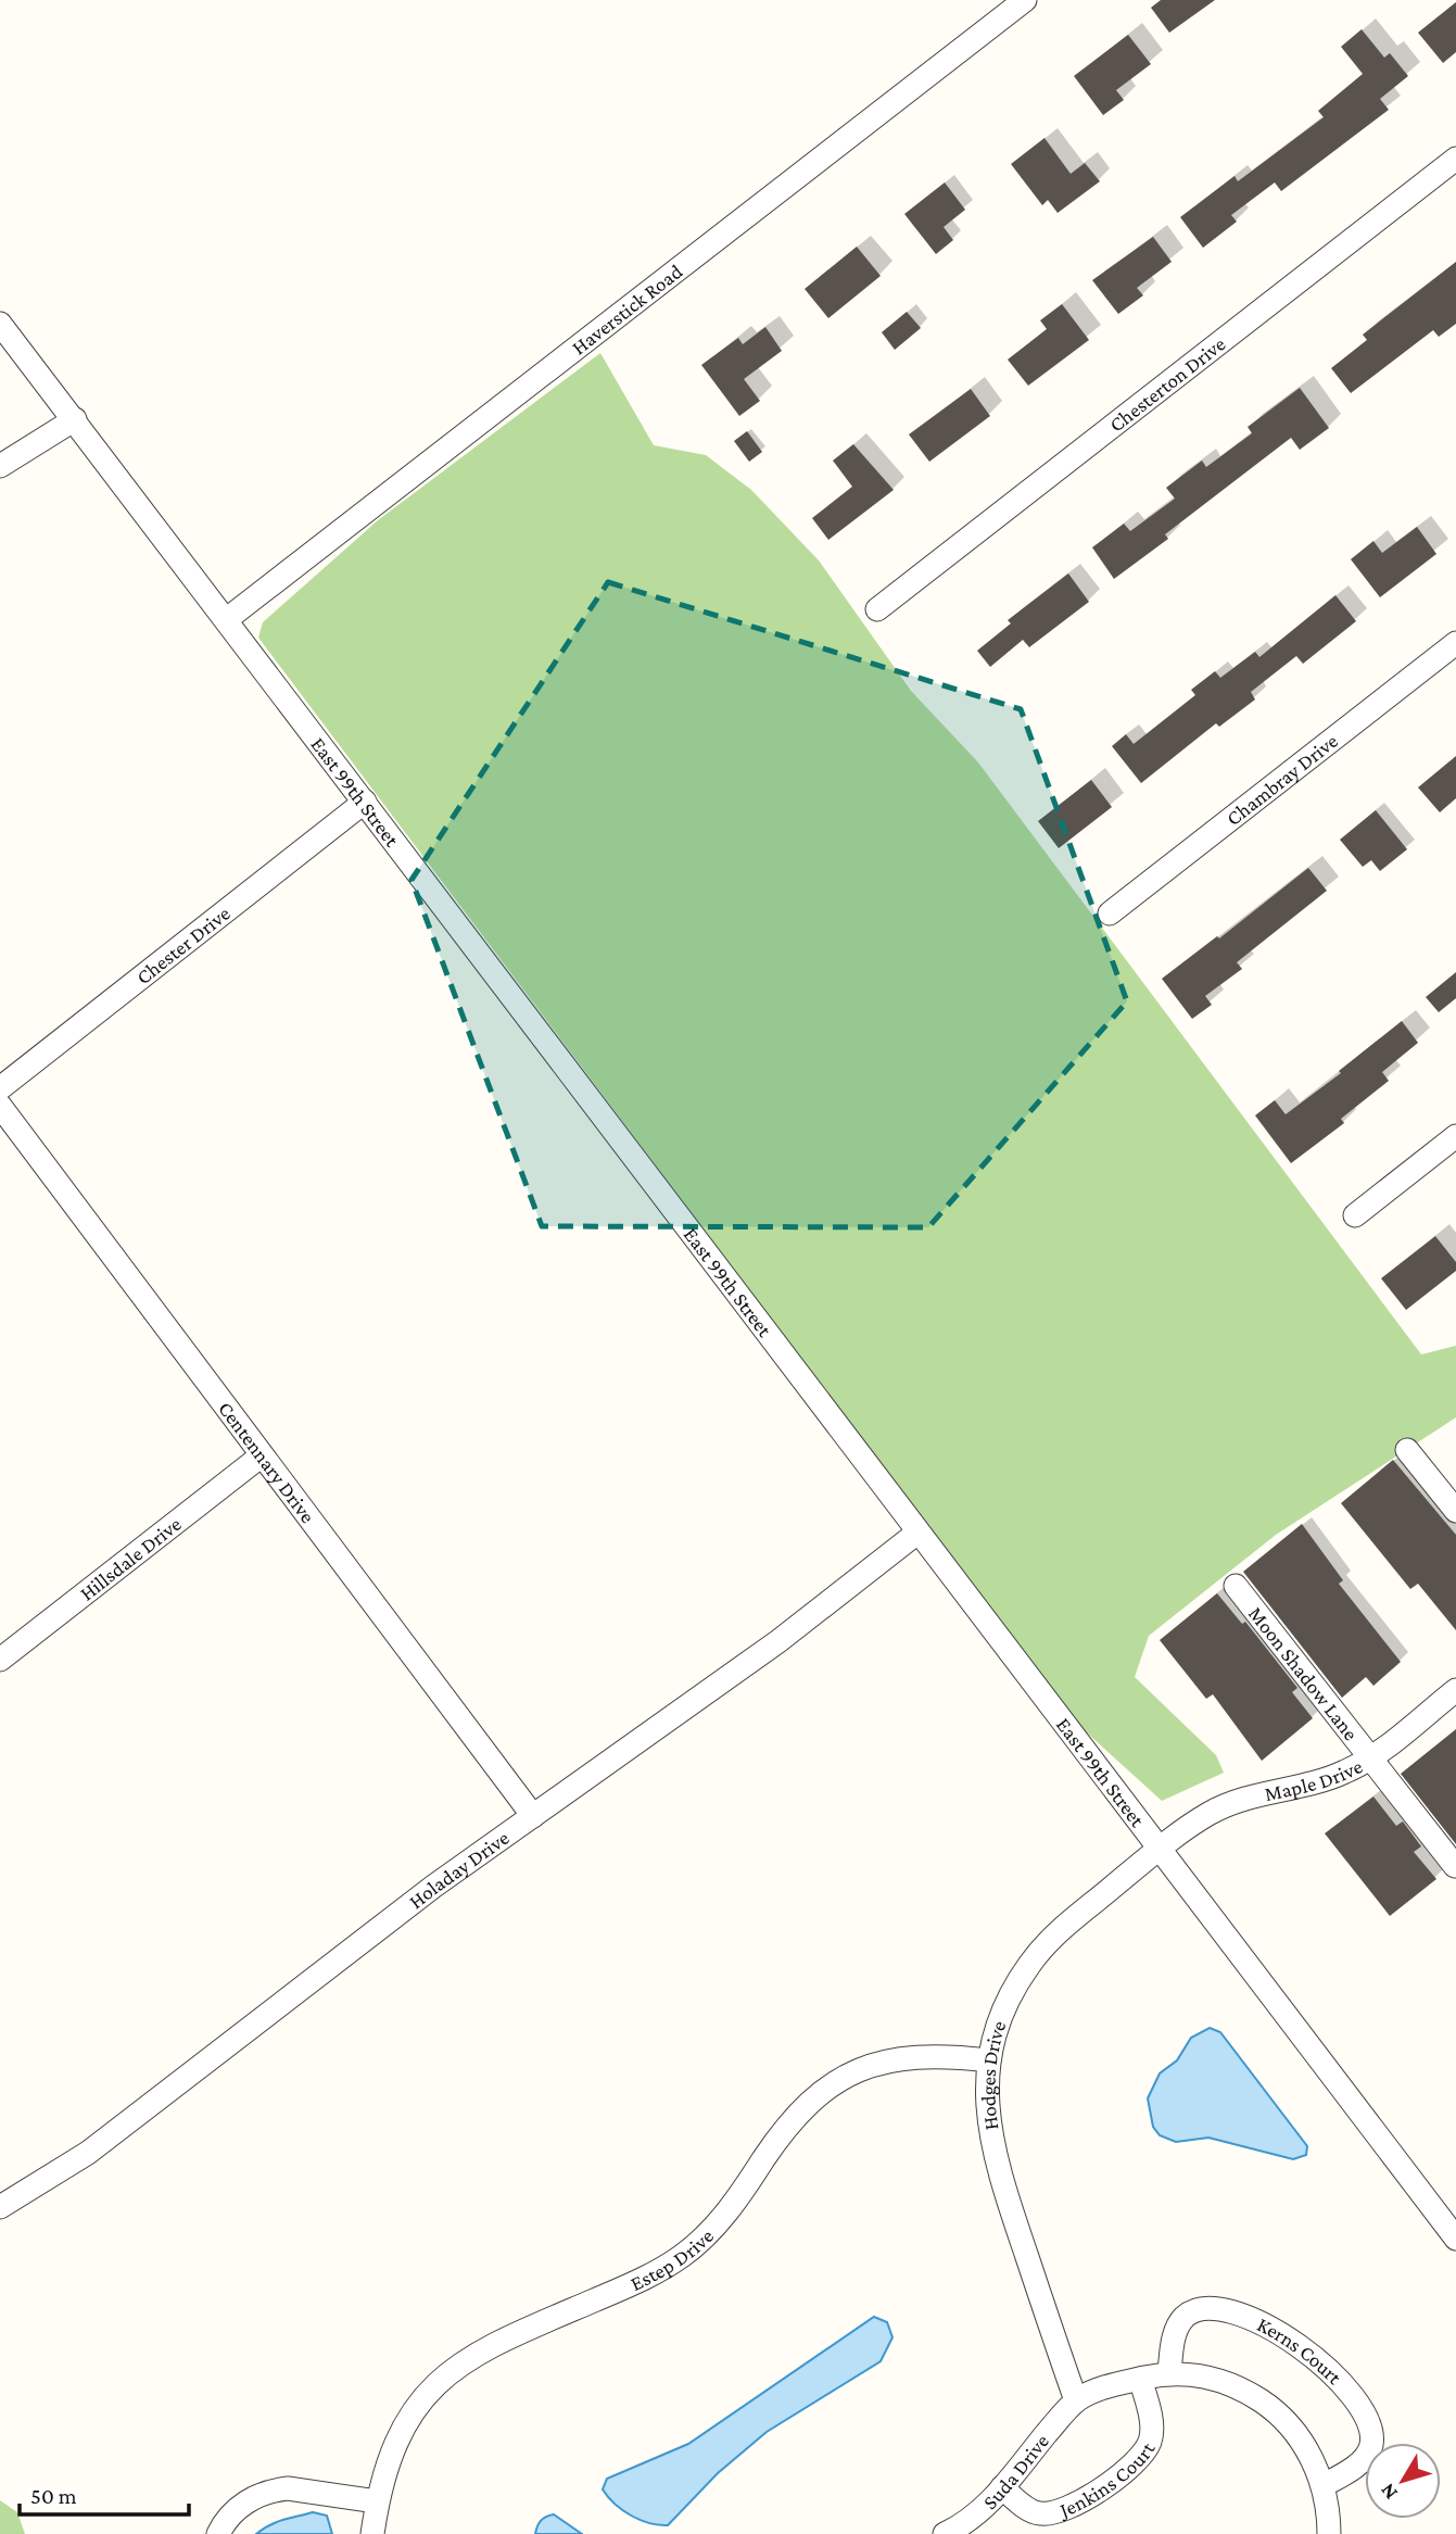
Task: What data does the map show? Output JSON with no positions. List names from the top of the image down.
{
  "streets": {
    "street": [
      "Haverstick Road",
      "Chesterton Drive",
      "Chambray Drive",
      "East 99th Street",
      "Chester Drive",
      "Centennary Drive",
      "Hillsdale Drive",
      "Moon Shadow Lane",
      "Maple Drive",
      "Holaday Drive",
      "Hodges Drive",
      "Estep Drive",
      "Kerns Court",
      "Suda Drive",
      "Jenkins Court"
    ]
  },
  "crossings": [
    ["Haverstick Road", "East 99th Street"],
    ["East 99th Street", "Chester Drive"],
    ["East 99th Street", "Maple Drive"],
    ["East 99th Street", "Holaday Drive"],
    ["East 99th Street", "Hodges Drive"],
    ["Centennary Drive", "Hillsdale Drive"],
    ["Centennary Drive", "Holaday Drive"],
    ["Moon Shadow Lane", "Maple Drive"],
    ["Maple Drive", "Hodges Drive"],
    ["Hodges Drive", "Estep Drive"],
    ["Hodges Drive", "Suda Drive"],
    ["Suda Drive", "Jenkins Court"]
  ],
  "scale_bar": "50 m",
  "north": "bottom left"
}
